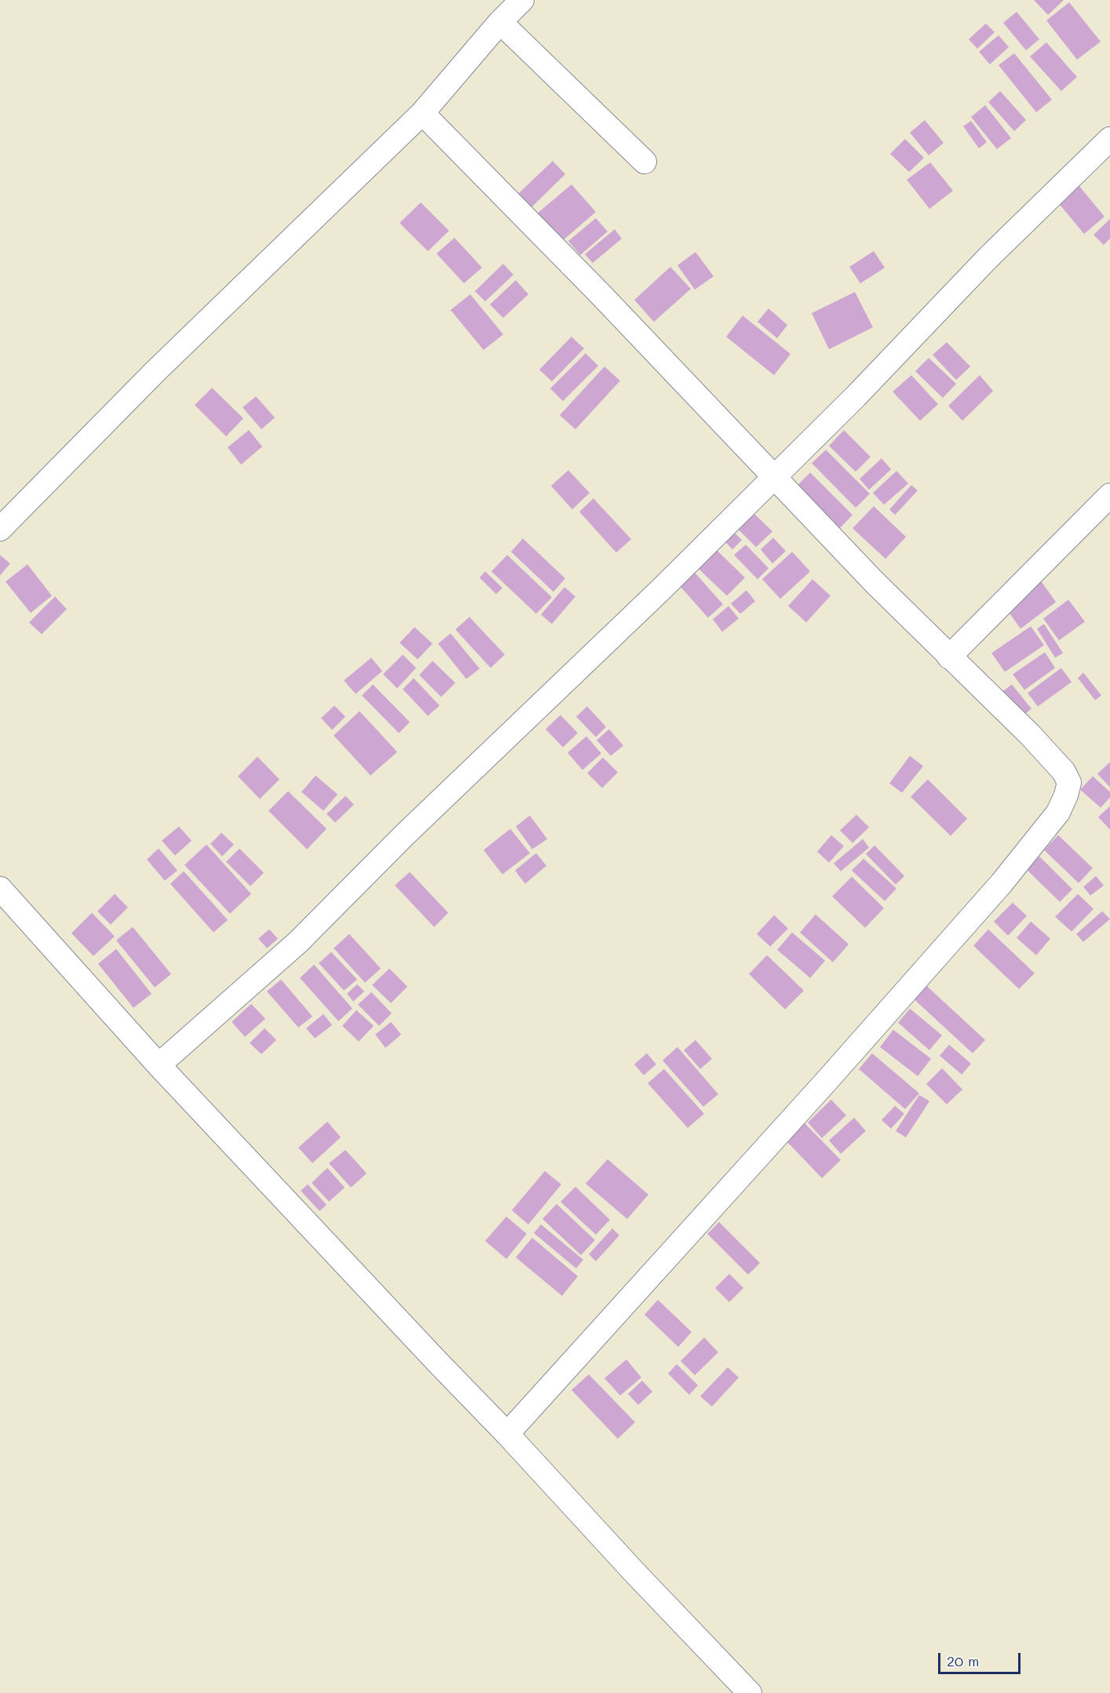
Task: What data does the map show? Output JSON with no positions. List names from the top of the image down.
{
  "scale_bar": "20 m"
}
